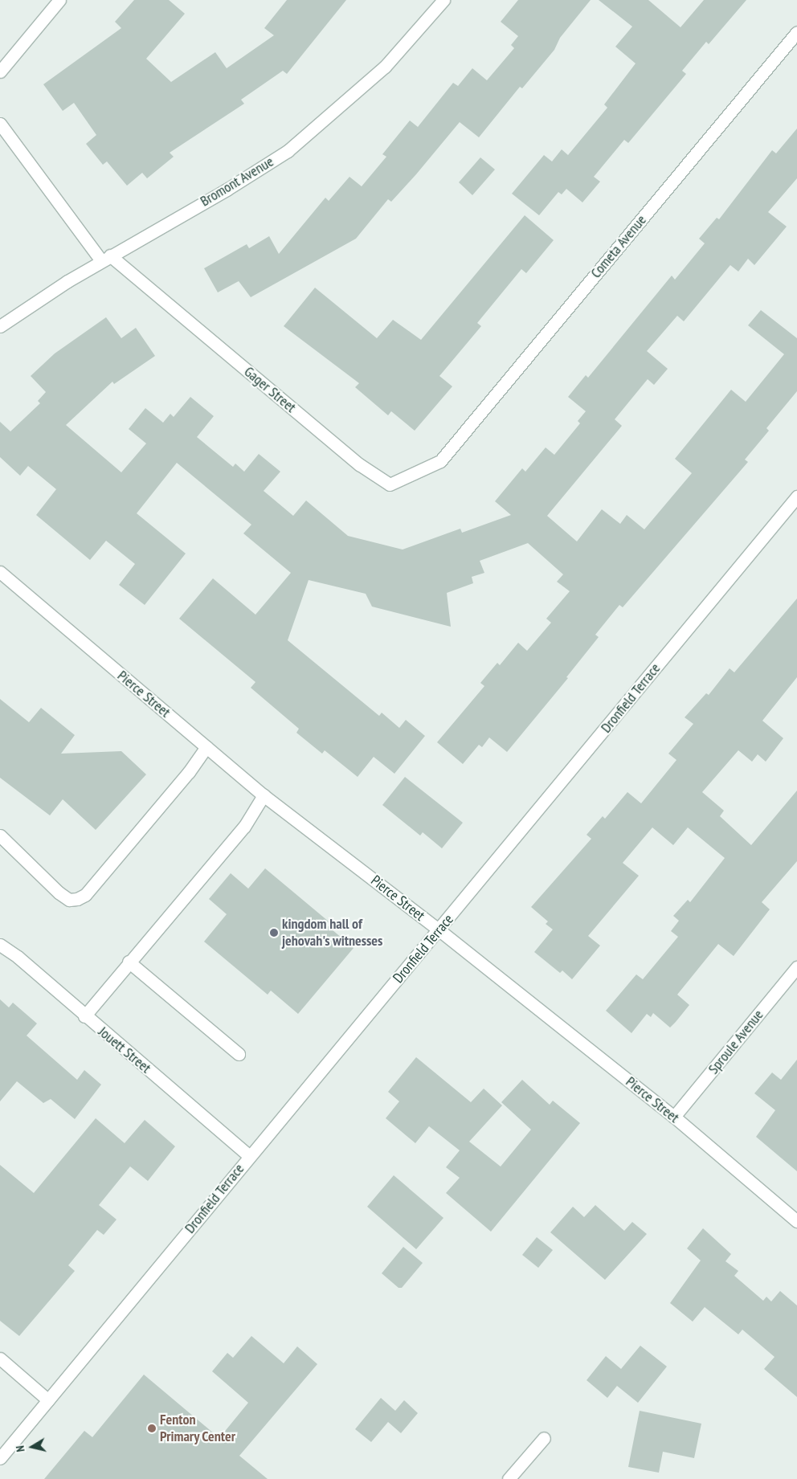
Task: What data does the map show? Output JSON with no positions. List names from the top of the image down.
{
  "streets": {
    "street": [
      "Bromont Avenue",
      "Cometa Avenue",
      "Gager Street",
      "Pierce Street",
      "Dronfield Terrace",
      "Sproule Avenue",
      "Jouett Street"
    ]
  },
  "crossings": [
    ["Bromont Avenue", "Gager Street"],
    ["Cometa Avenue", "Gager Street"],
    ["Pierce Street", "Dronfield Terrace"],
    ["Pierce Street", "Sproule Avenue"],
    ["Dronfield Terrace", "Jouett Street"]
  ],
  "places": ["kingdom hall of jehovah's witnesses", "Fenton Primary Center"],
  "north": "left"
}
